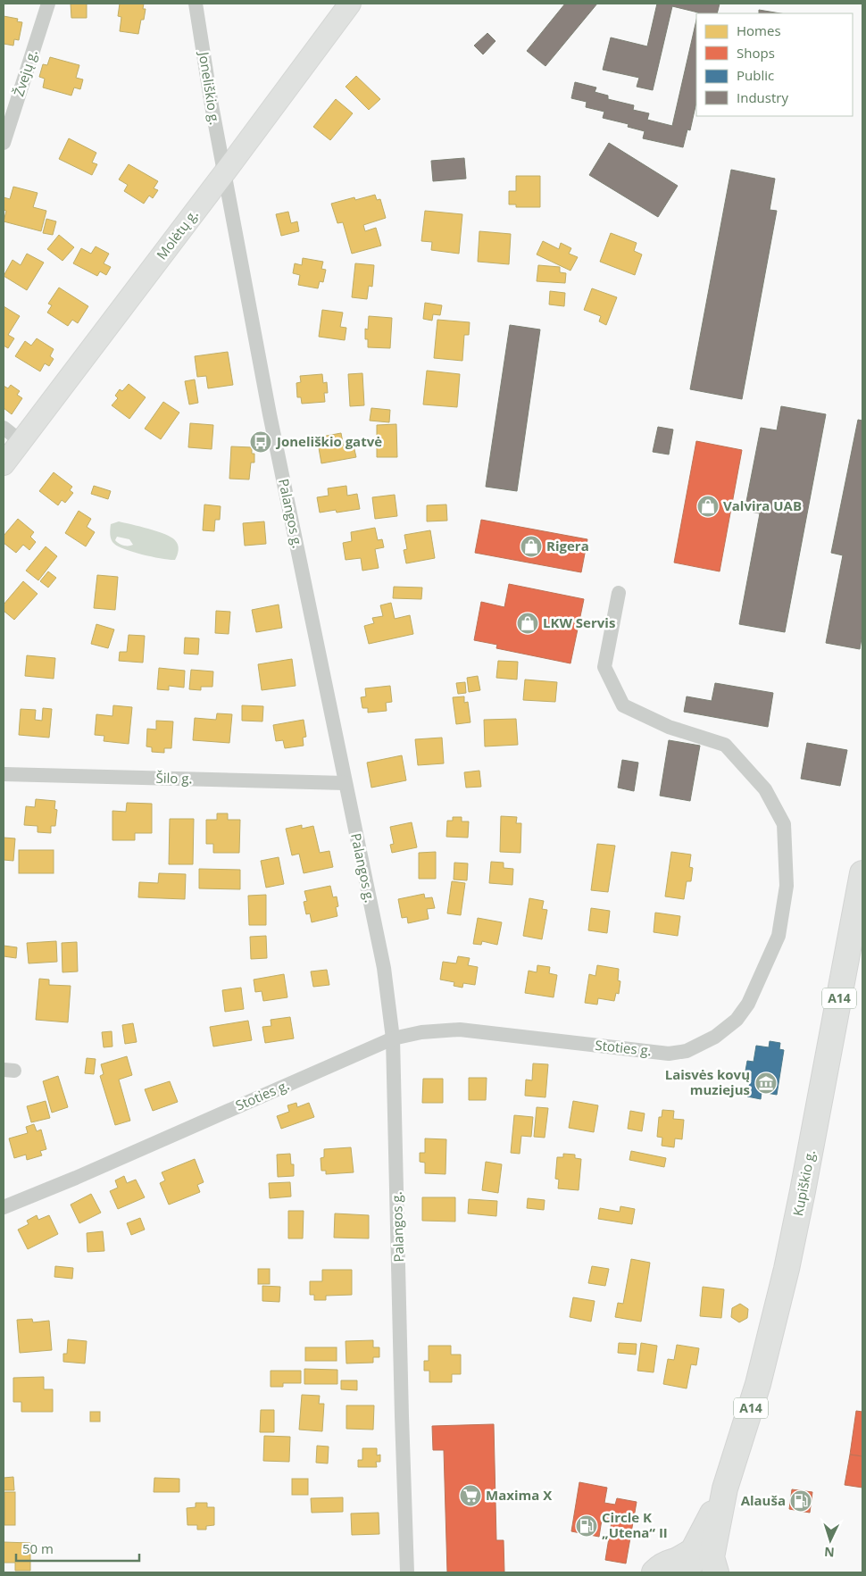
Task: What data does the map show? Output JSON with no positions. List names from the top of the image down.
{
  "streets": {
    "highway": ["A14", "Kupiškio g."],
    "street": [
      "Žvejų g.",
      "Joneliškio g.",
      "Molėtų g.",
      "Palangos g.",
      "Šilo g.",
      "Stoties g."
    ]
  },
  "crossings": [
    ["Joneliškio g.", "Molėtų g."],
    ["Joneliškio g.", "Palangos g."],
    ["Molėtų g.", "Palangos g."],
    ["Palangos g.", "Šilo g."],
    ["Palangos g.", "Stoties g."]
  ],
  "places": {
    "bus stop": ["Joneliškio gatvė"],
    "shop": ["Valvira UAB", "Rigera", "LKW Servis"],
    "museum": ["Laisvės kovų muziejus"],
    "supermarket": ["Maxima X"],
    "fuel station": ["Alauša", "Circle K „Utena“ II"]
  },
  "legend": [
    "Homes",
    "Shops",
    "Public",
    "Industry"
  ],
  "scale_bar": "50 m",
  "north": "bottom"
}
